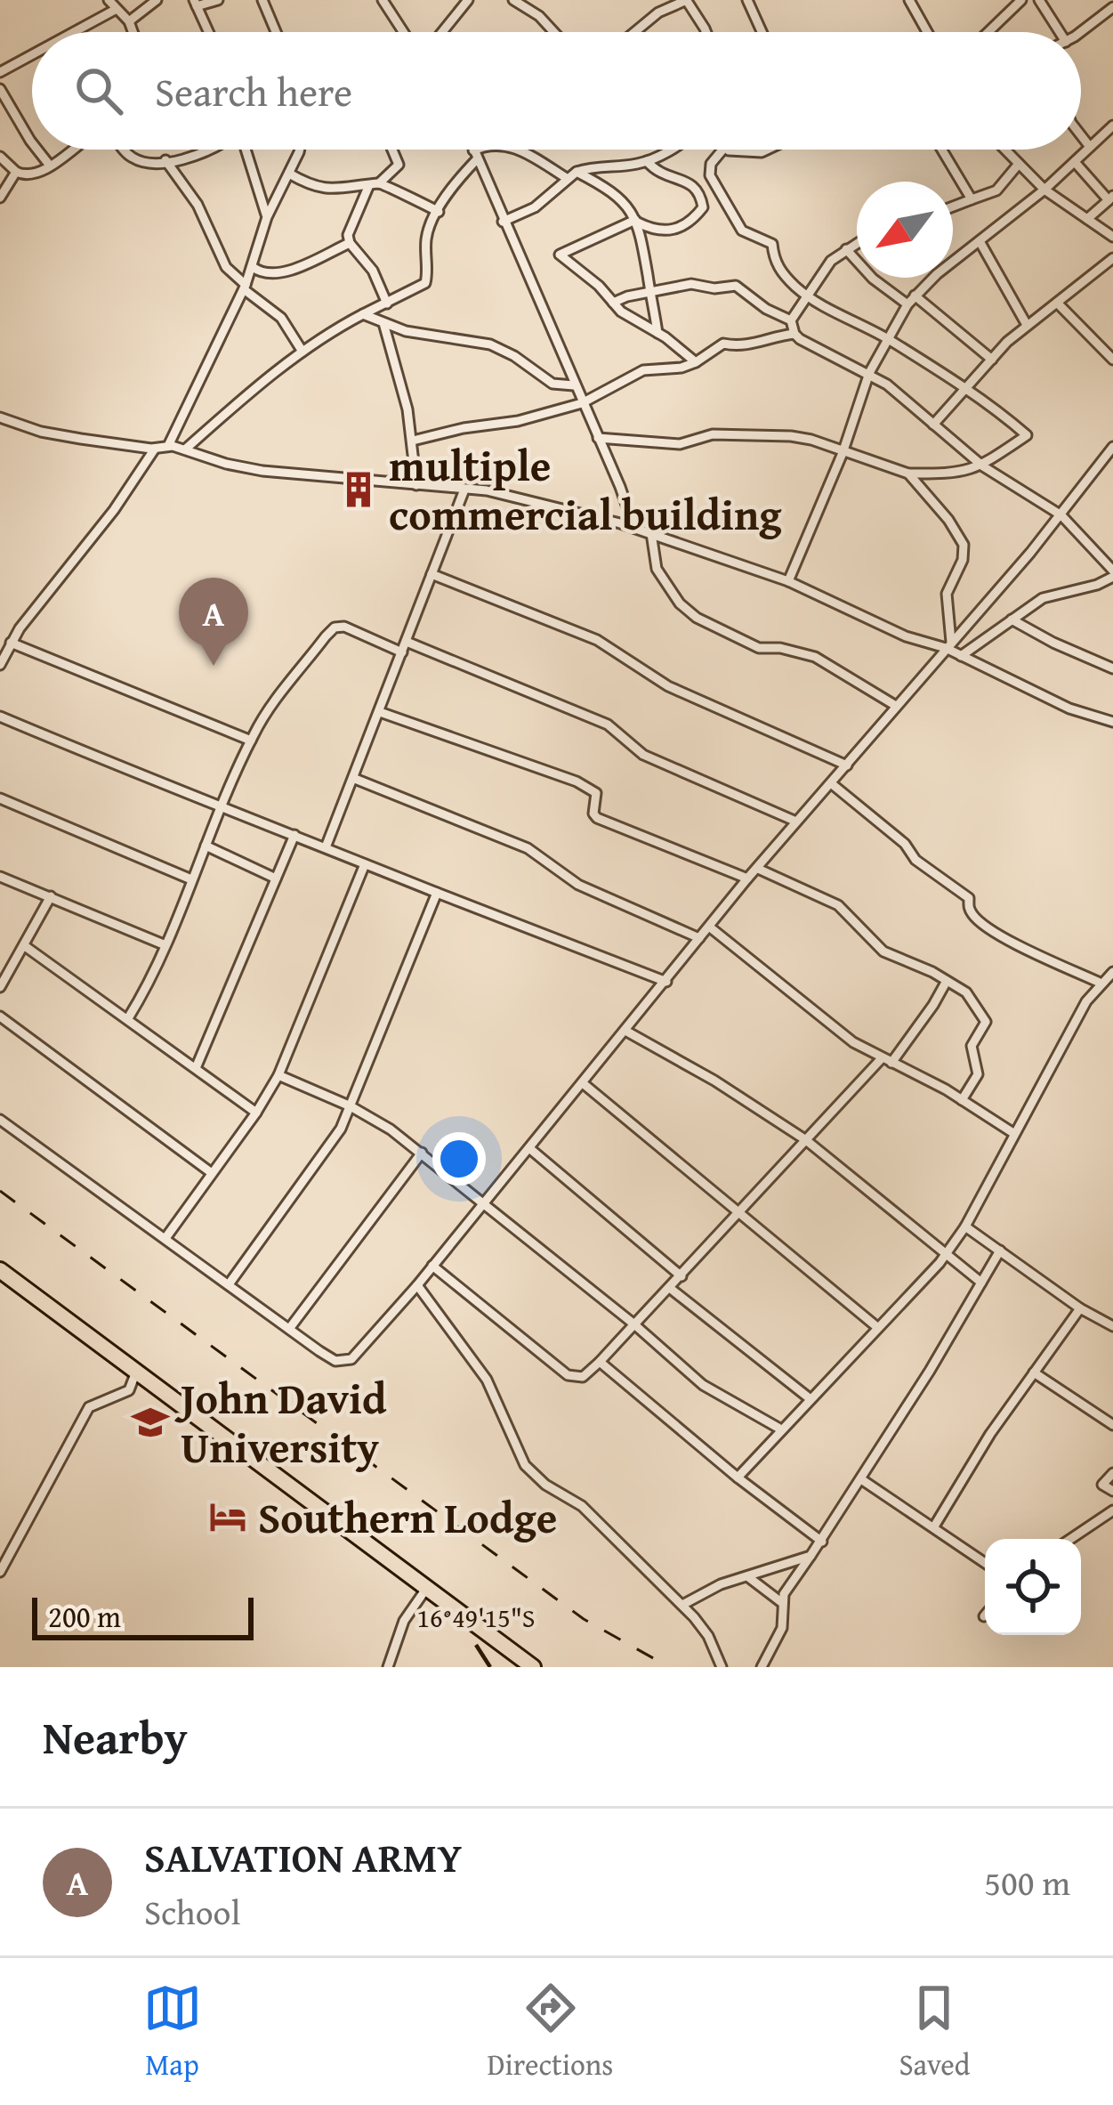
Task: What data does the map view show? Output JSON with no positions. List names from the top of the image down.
{
  "places": {
    "building": ["multiple commercial building"],
    "school or university": ["John David University"],
    "hotel": ["Southern Lodge"]
  },
  "scale_bar": "200 m",
  "north": "bottom left",
  "page": {
    "search": "Search here",
    "pins": "A",
    "scale": "200 m",
    "heading": "Nearby",
    "list": [
      {
        "mark": "A",
        "name": "SALVATION ARMY",
        "note": "School",
        "value": "500 m"
      }
    ],
    "nav": ["Map", "Directions", "Saved"]
  },
  "coordinates": ["16°49'15\"S"]
}
